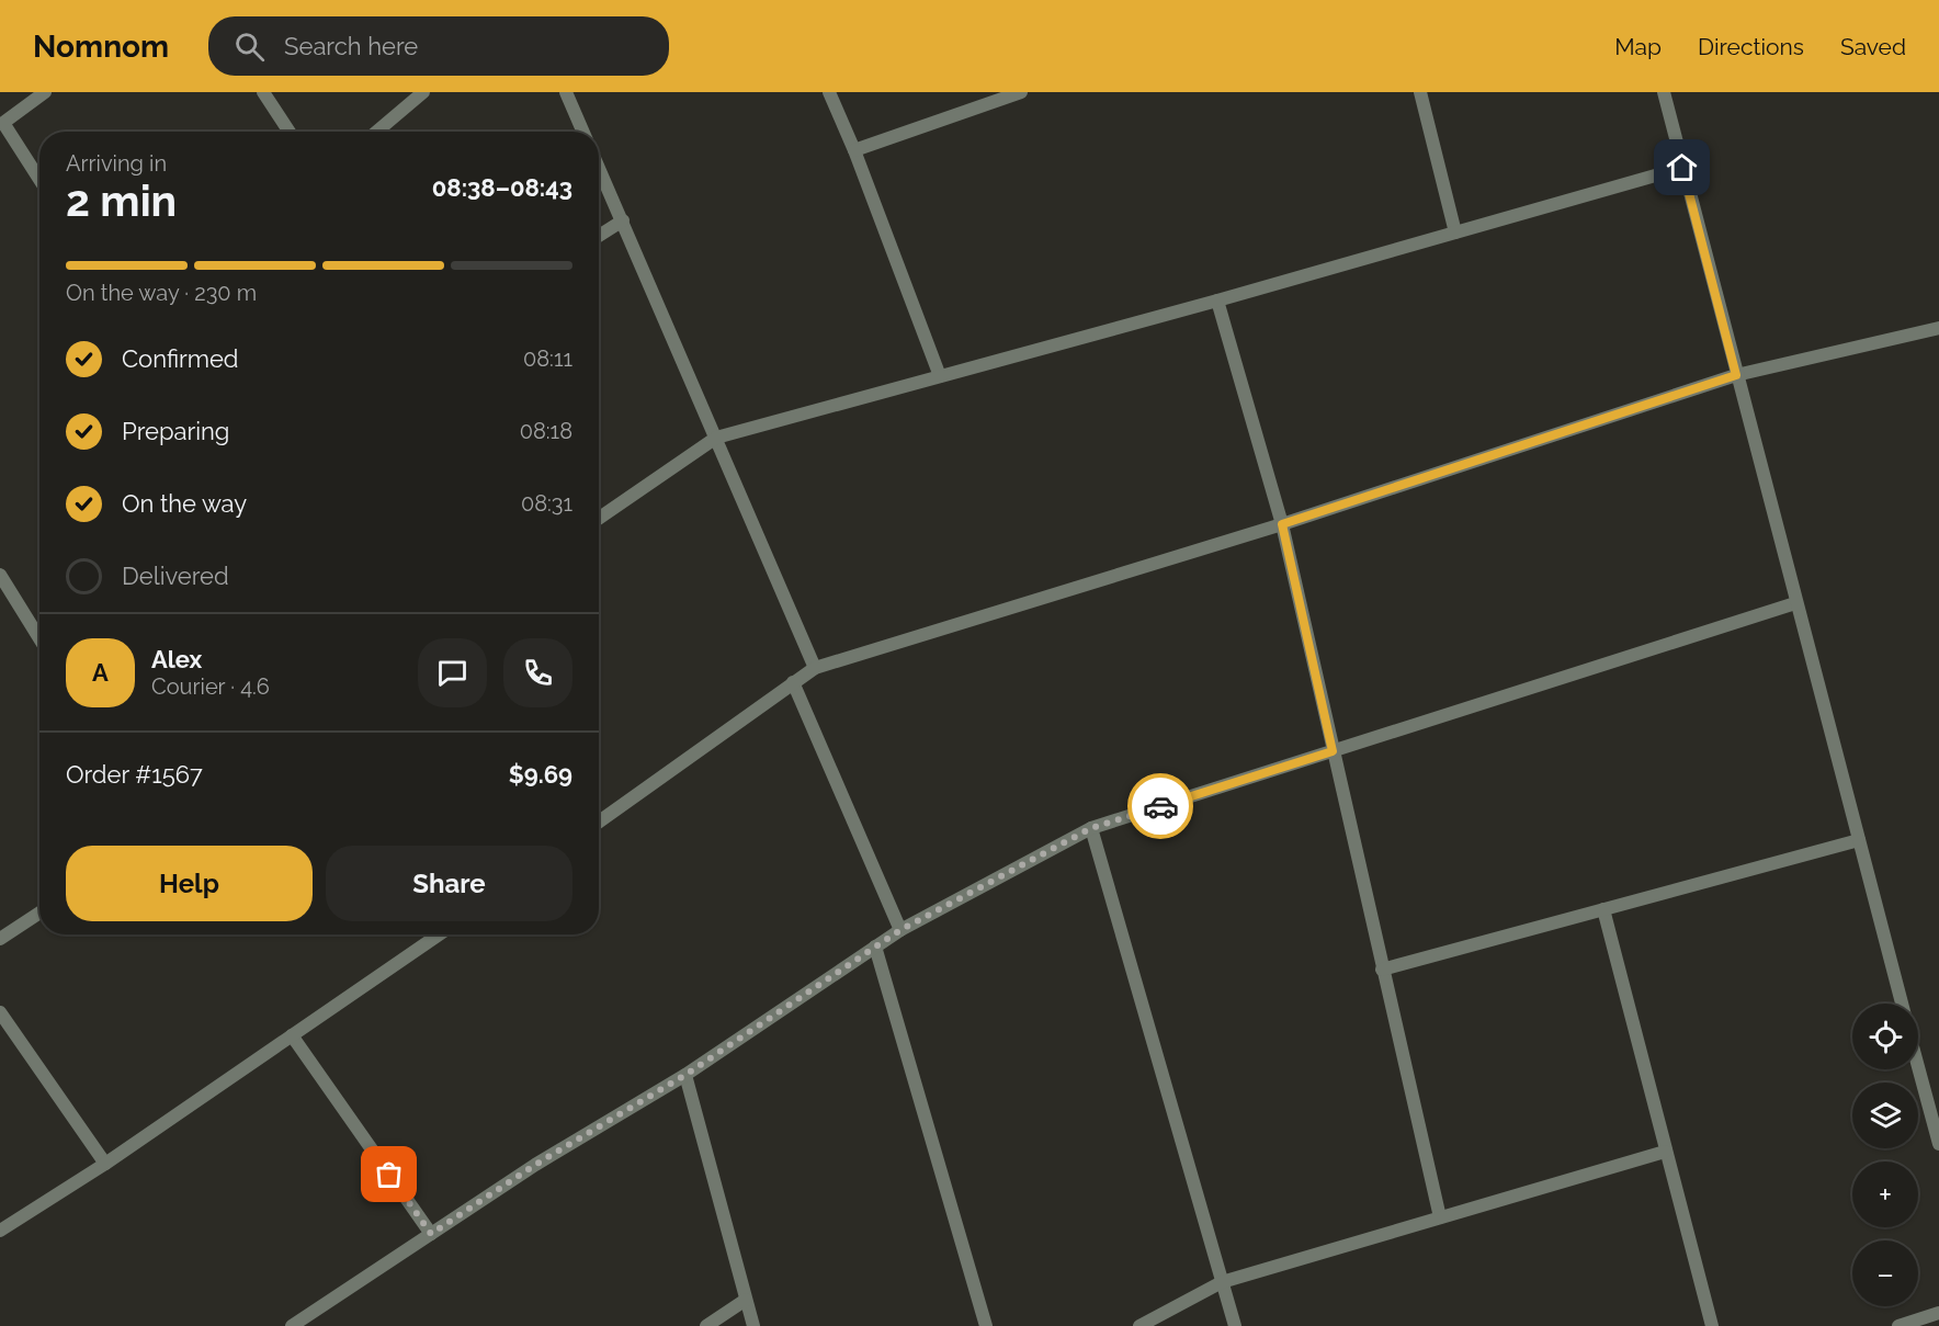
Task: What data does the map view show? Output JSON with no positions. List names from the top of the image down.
{
  "page": {
    "header": "Nomnom",
    "search": "Search here",
    "nav": ["Map", "Directions", "Saved"],
    "heading": ["2 min", "Arriving in", "08:38–08:43"],
    "panel": [
      "Alex",
      "Courier · 4.6",
      "Order #1567",
      "$9.69"
    ],
    "bar": "On the way · 230 m",
    "list": [
      ["Confirmed", "08:11"],
      ["Preparing", "08:18"],
      ["On the way", "08:31"],
      "Delivered"
    ],
    "round": "A",
    "buttons": ["Help", "Share"],
    "map_buttons": ["+", "−"]
  }
}
